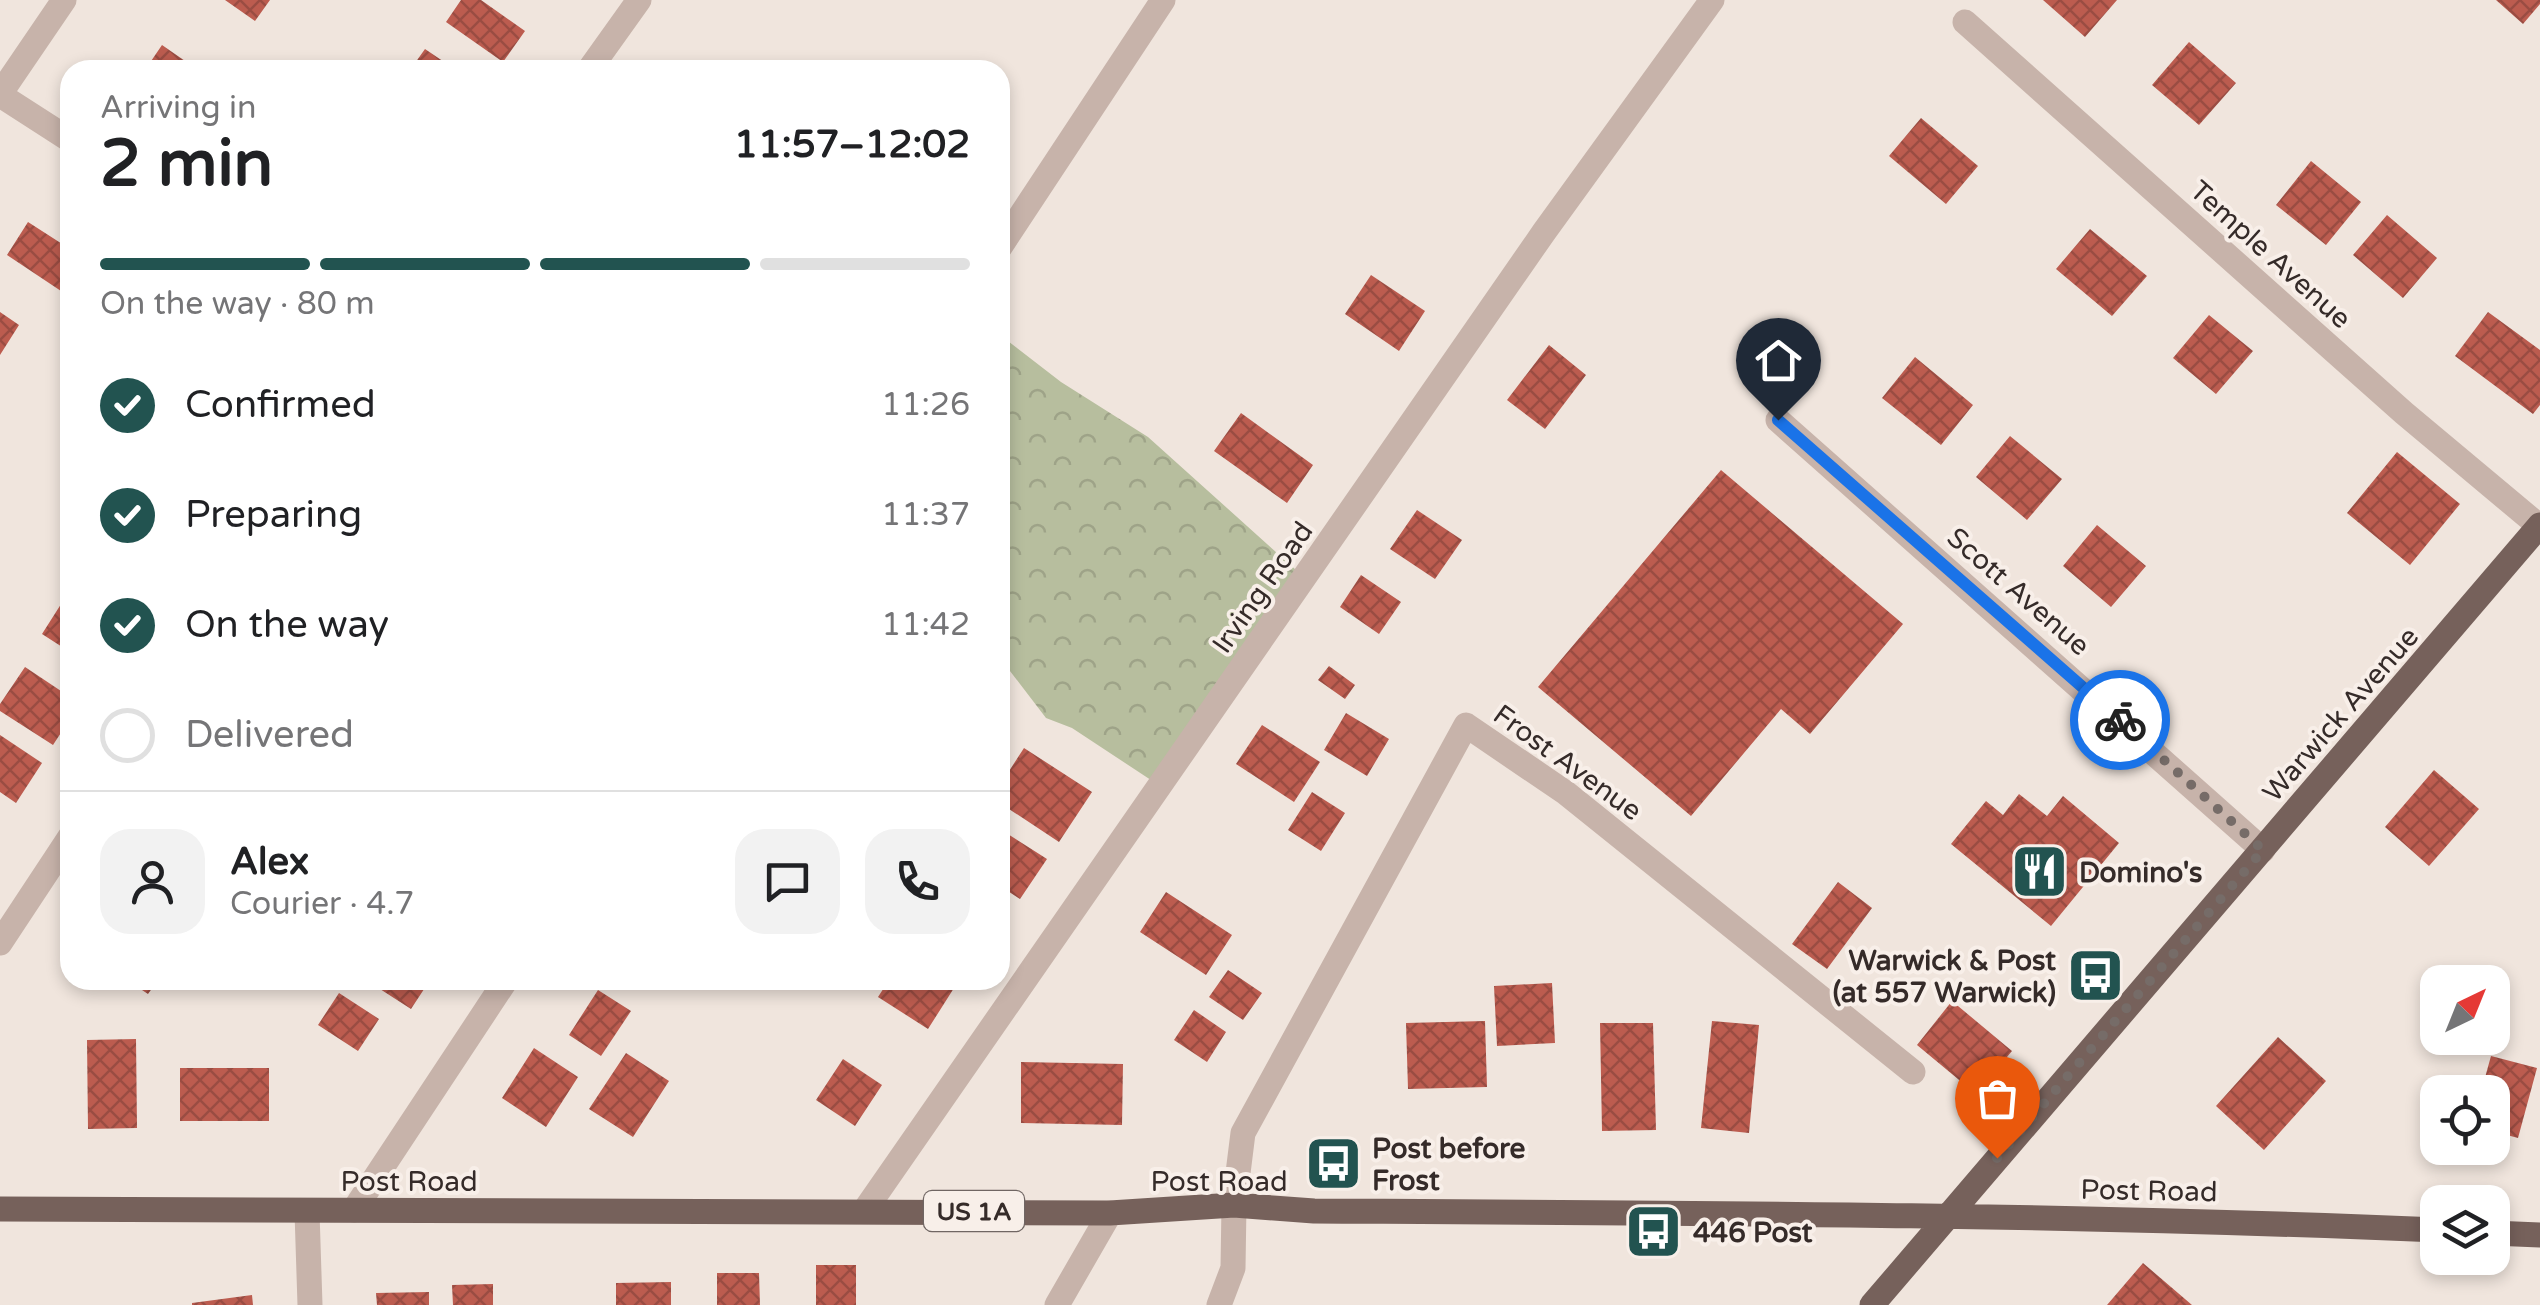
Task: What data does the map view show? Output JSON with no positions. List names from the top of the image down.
{
  "streets": {
    "main road": ["Warwick Avenue", "Post Road", "US 1A"],
    "street": [
      "Temple Avenue",
      "Irving Road",
      "Scott Avenue",
      "Frost Avenue"
    ]
  },
  "crossings": [
    ["Temple Avenue", "Warwick Avenue"],
    ["Irving Road", "Post Road"],
    ["Scott Avenue", "Warwick Avenue"],
    ["Warwick Avenue", "Post Road"],
    ["Frost Avenue", "Post Road"]
  ],
  "places": {
    "restaurant": ["Domino's"],
    "bus stop": ["Warwick & Post (at 557 Warwick)", "Post before Frost", "446 Post"]
  },
  "north": "top right",
  "page": {
    "heading": ["2 min", "Arriving in", "11:57–12:02"],
    "panel": ["Alex", "Courier · 4.7"],
    "bar": "On the way · 80 m",
    "list": [
      ["Confirmed", "11:26"],
      ["Preparing", "11:37"],
      ["On the way", "11:42"],
      "Delivered"
    ]
  }
}
